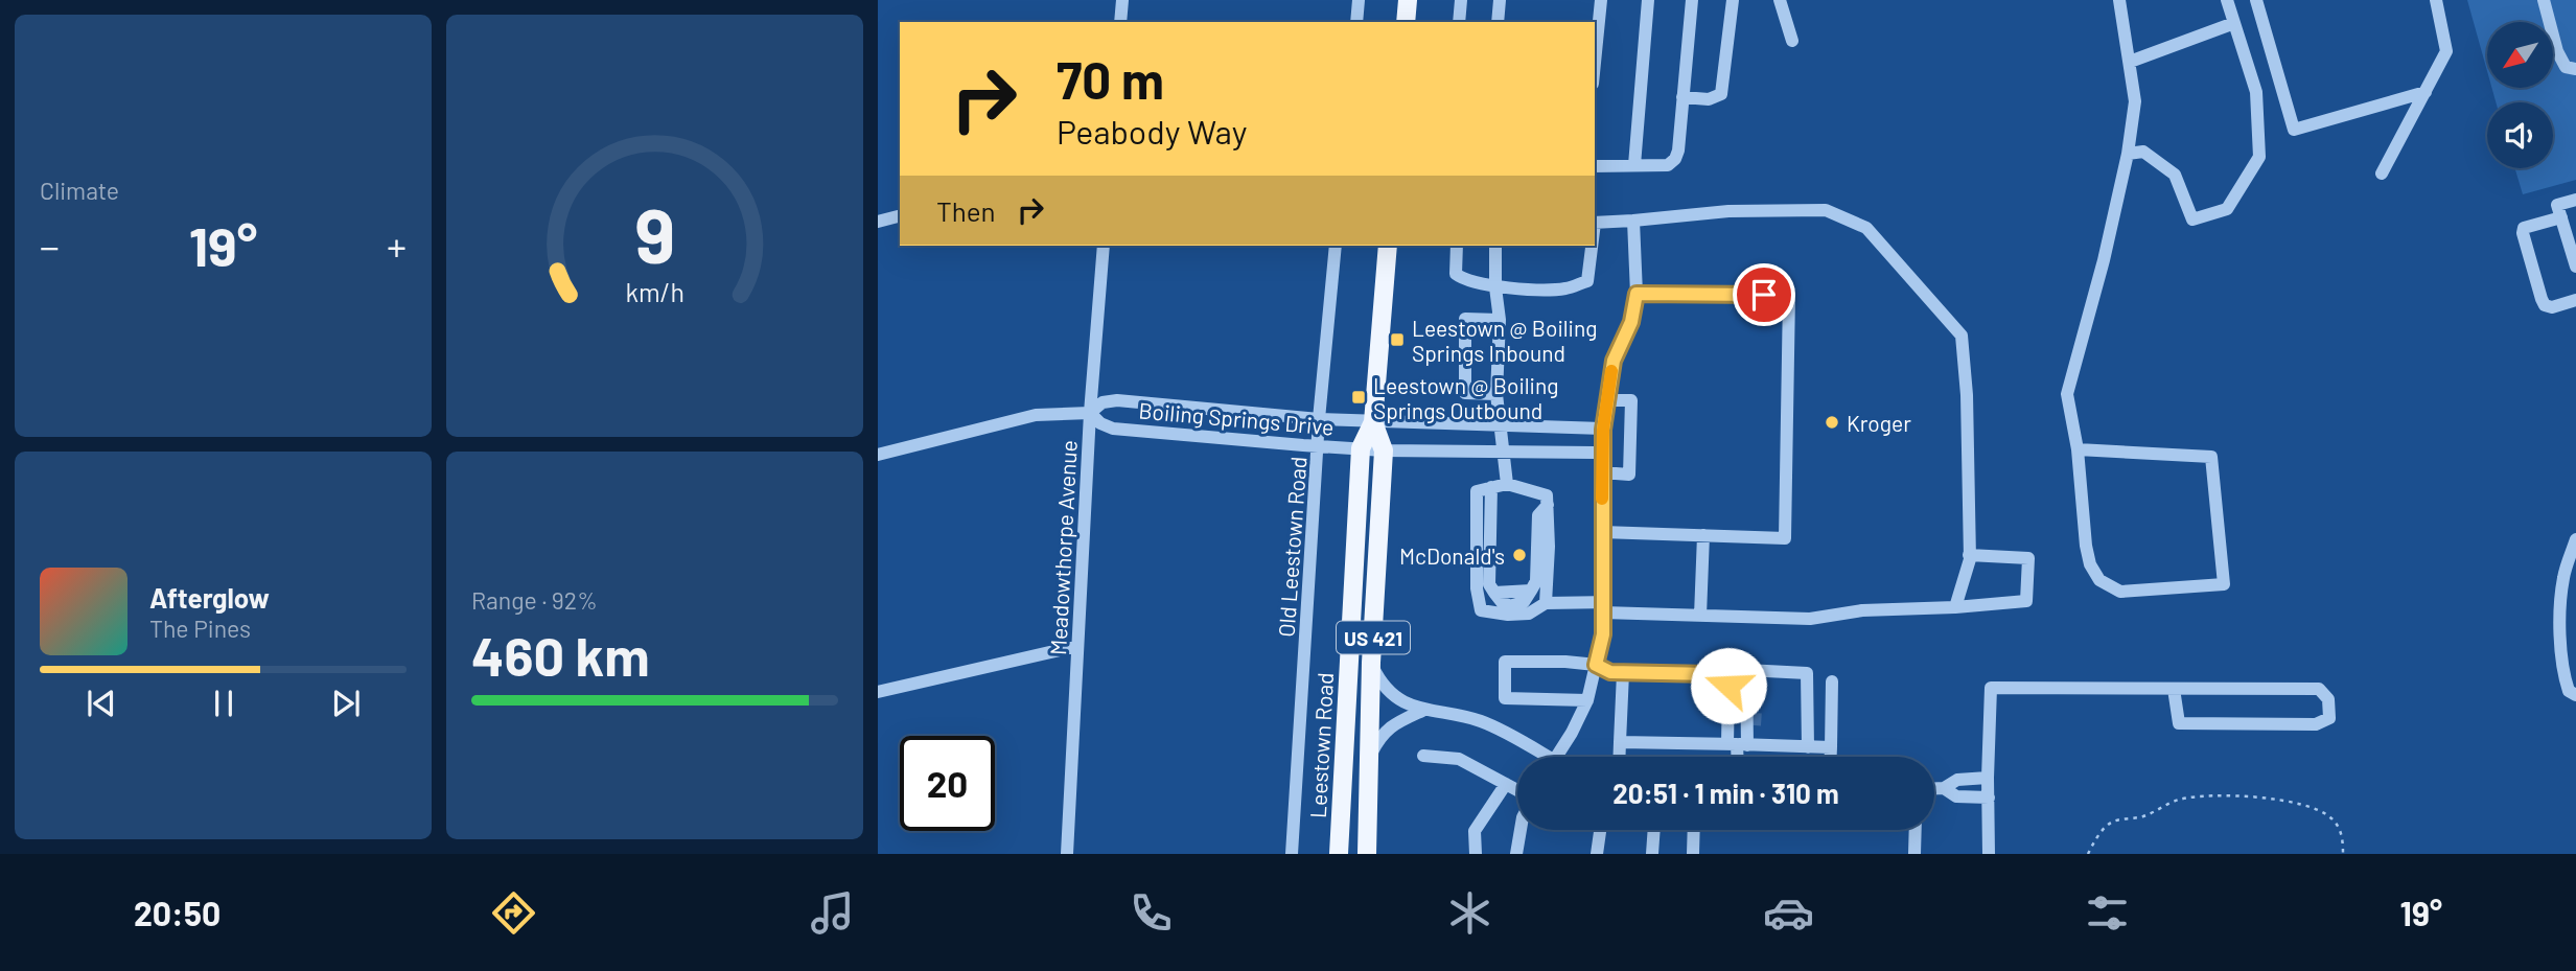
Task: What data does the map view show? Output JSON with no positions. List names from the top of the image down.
{
  "streets": {
    "main road": ["US 421", "Leestown Road"],
    "street": ["Boiling Springs Drive", "Old Leestown Road", "Meadowthorpe Avenue"]
  },
  "crossings": [
    ["Boiling Springs Drive", "Old Leestown Road"],
    ["Boiling Springs Drive", "Meadowthorpe Avenue"],
    ["Boiling Springs Drive", "Leestown Road"]
  ],
  "places": {
    "transit": ["Leestown @ Boiling Springs Inbound", "Leestown @ Boiling Springs Outbound"],
    "other": ["Kroger", "McDonald's"]
  },
  "north": "bottom left",
  "page": {
    "tile": [
      "Climate",
      ["Range · 92%", "460 km"]
    ],
    "turn": ["70 m", "Peabody Way"],
    "then": "Then",
    "heat": ["−", "19°", "+"],
    "song": ["Afterglow", "The Pines"],
    "limit": "20",
    "trip": "20:51 · 1 min · 310 m",
    "tabs": ["20:50", "19°"],
    "gauge": ["9", "km/h"]
  }
}
